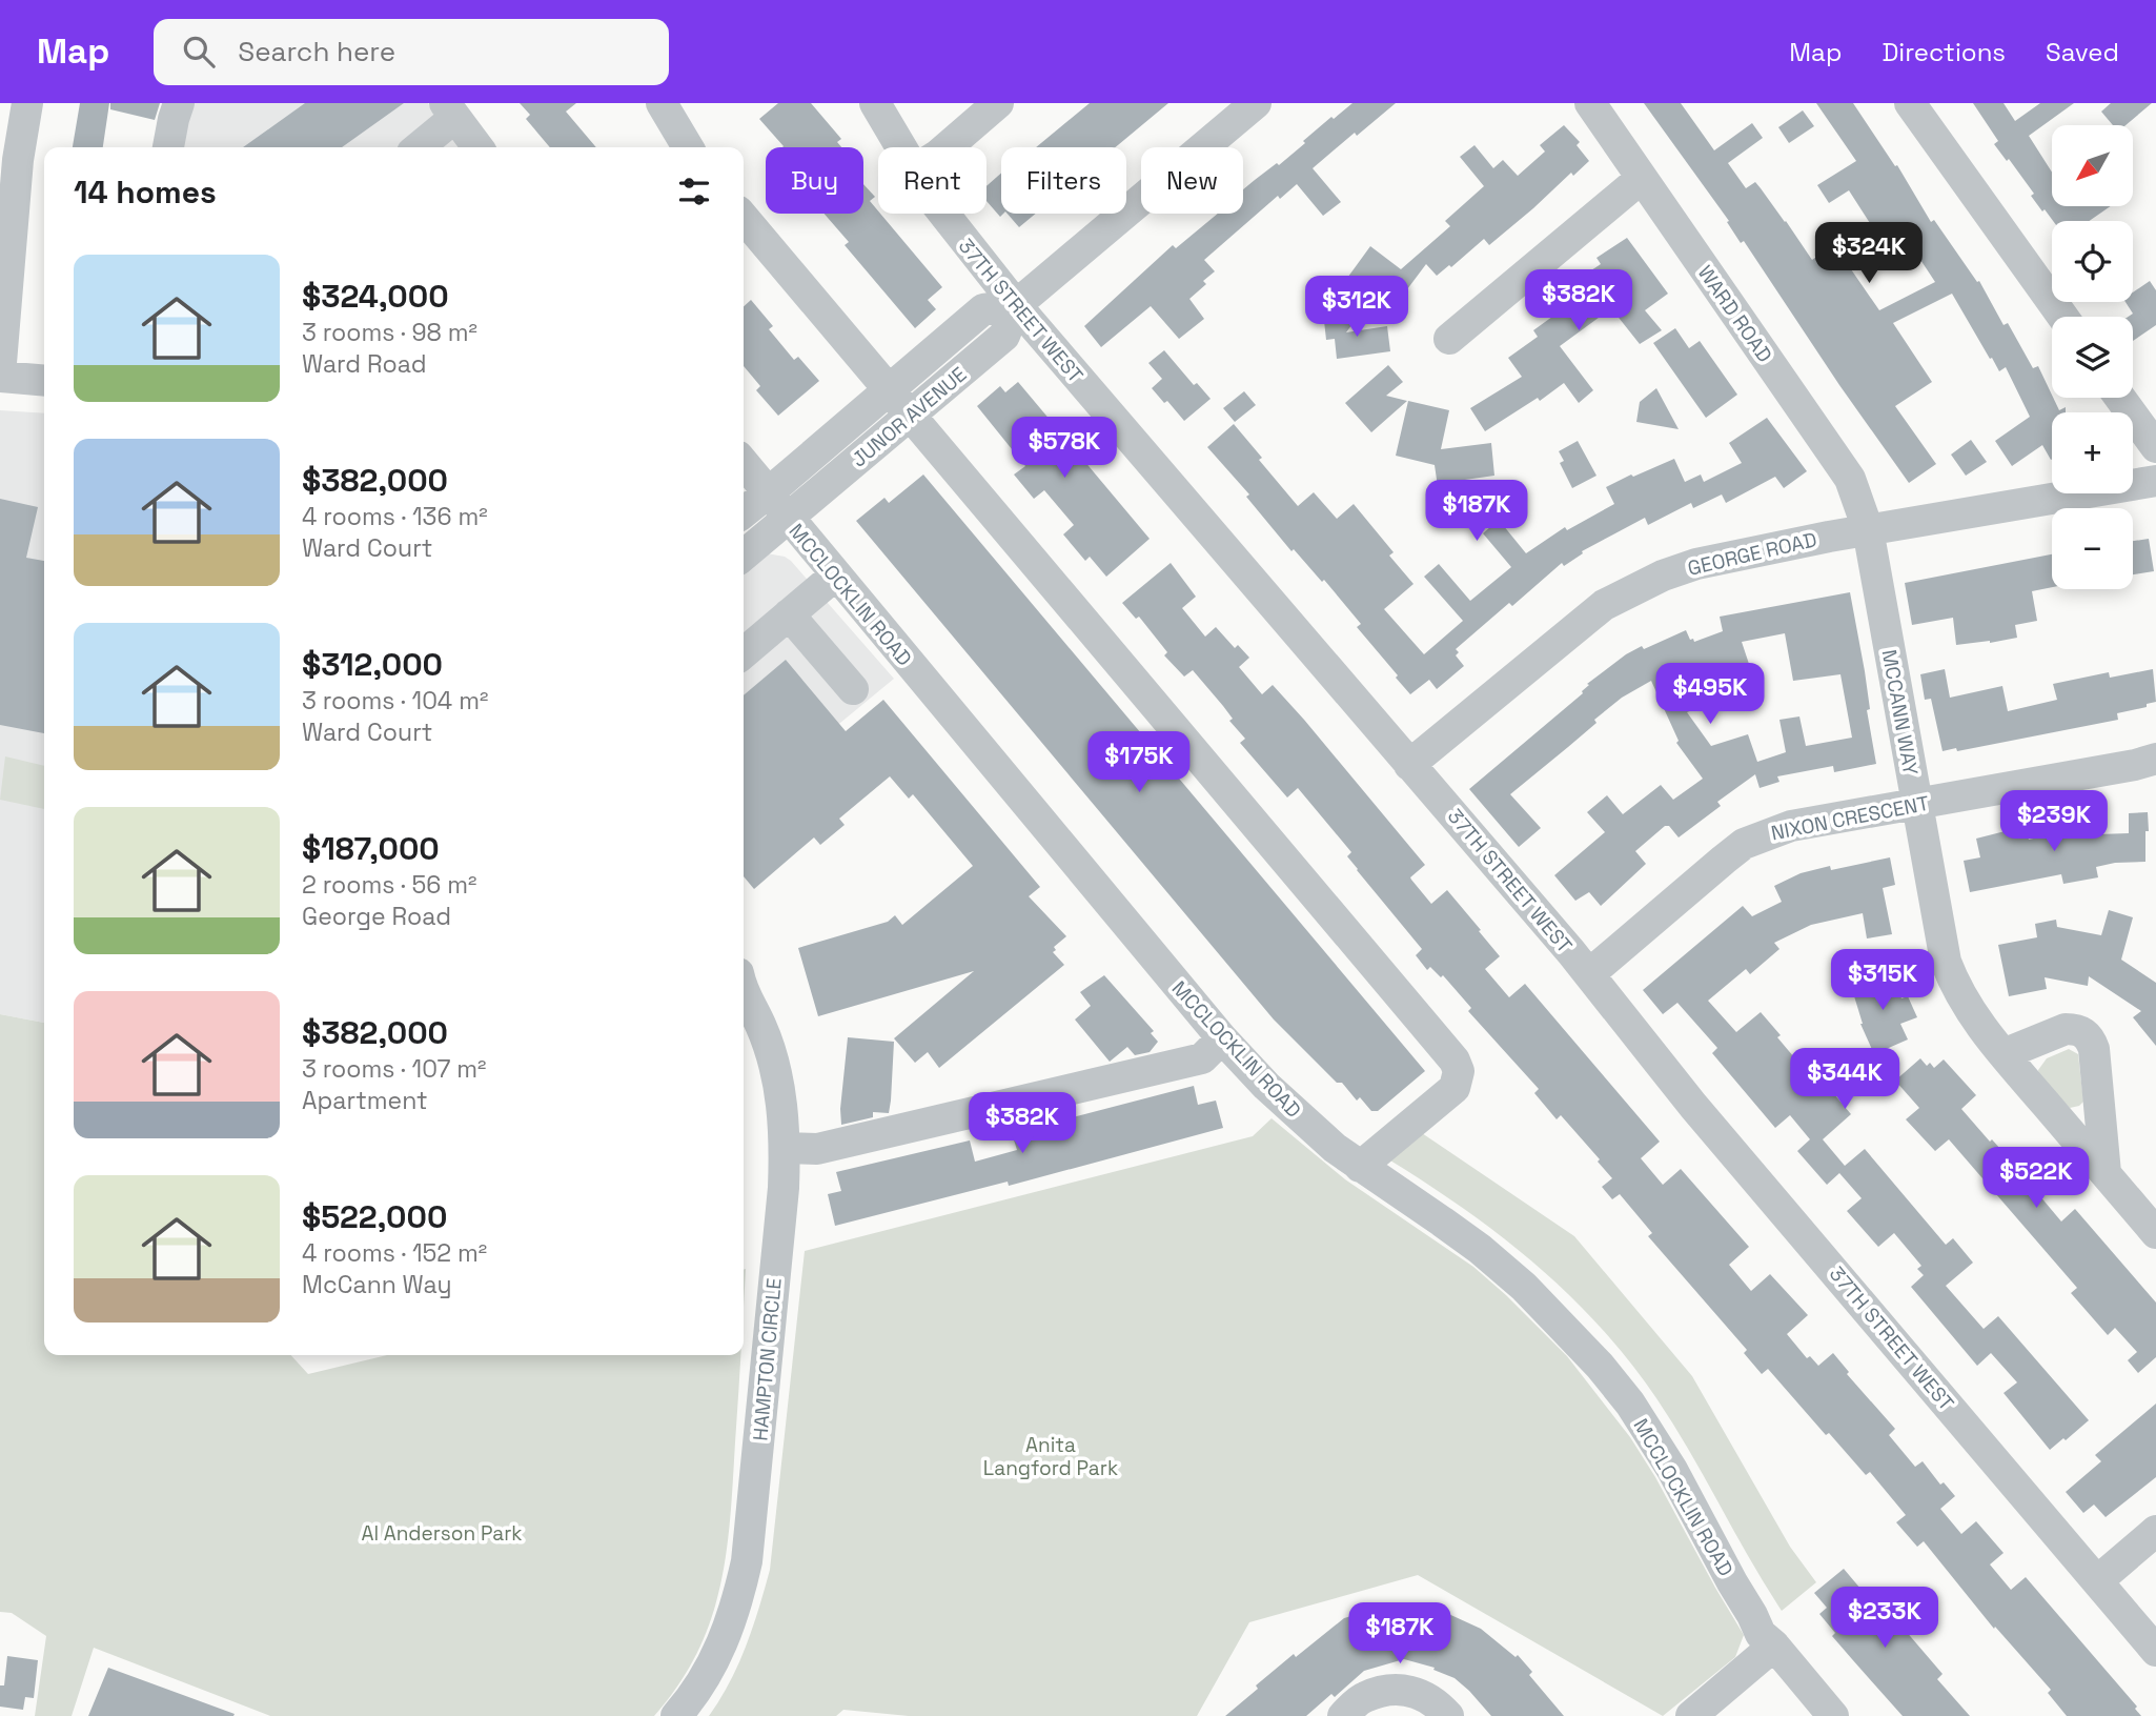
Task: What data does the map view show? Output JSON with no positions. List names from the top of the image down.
{
  "streets": {
    "street": [
      "37TH STREET WEST",
      "WARD ROAD",
      "JUNOR AVENUE",
      "GEORGE ROAD",
      "MCCLOCKLIN ROAD",
      "MCCANN WAY",
      "NIXON CRESCENT",
      "HAMPTON CIRCLE"
    ]
  },
  "crossings": [
    ["37TH STREET WEST", "JUNOR AVENUE"],
    ["37TH STREET WEST", "GEORGE ROAD"],
    ["37TH STREET WEST", "NIXON CRESCENT"],
    ["WARD ROAD", "GEORGE ROAD"],
    ["WARD ROAD", "MCCANN WAY"],
    ["JUNOR AVENUE", "MCCLOCKLIN ROAD"],
    ["GEORGE ROAD", "MCCANN WAY"],
    ["MCCANN WAY", "NIXON CRESCENT"]
  ],
  "parks": ["Anita Langford Park", "Al Anderson Park"],
  "north": "bottom left",
  "page": {
    "header": "Map",
    "search": "Search here",
    "nav": ["Map", "Directions", "Saved"],
    "map_buttons": ["+", "−"],
    "chip": [
      "Buy",
      "Rent",
      "Filters",
      "New"
    ],
    "heading": "14 homes",
    "price": [
      "$324K",
      "$382K",
      "$312K",
      "$578K",
      "$187K",
      "$495K",
      "$175K",
      "$239K",
      "$315K",
      "$344K",
      "$382K",
      "$522K",
      "$233K",
      "$187K"
    ],
    "list": [
      {
        "name": "$324,000",
        "note": "3 rooms · 98 m² · Ward Road"
      },
      {
        "name": "$382,000",
        "note": "4 rooms · 136 m² · Ward Court"
      },
      {
        "name": "$312,000",
        "note": "3 rooms · 104 m² · Ward Court"
      },
      {
        "name": "$187,000",
        "note": "2 rooms · 56 m² · George Road"
      },
      {
        "name": "$382,000",
        "note": "3 rooms · 107 m² · Apartment"
      },
      {
        "name": "$522,000",
        "note": "4 rooms · 152 m² · McCann Way"
      }
    ]
  }
}
